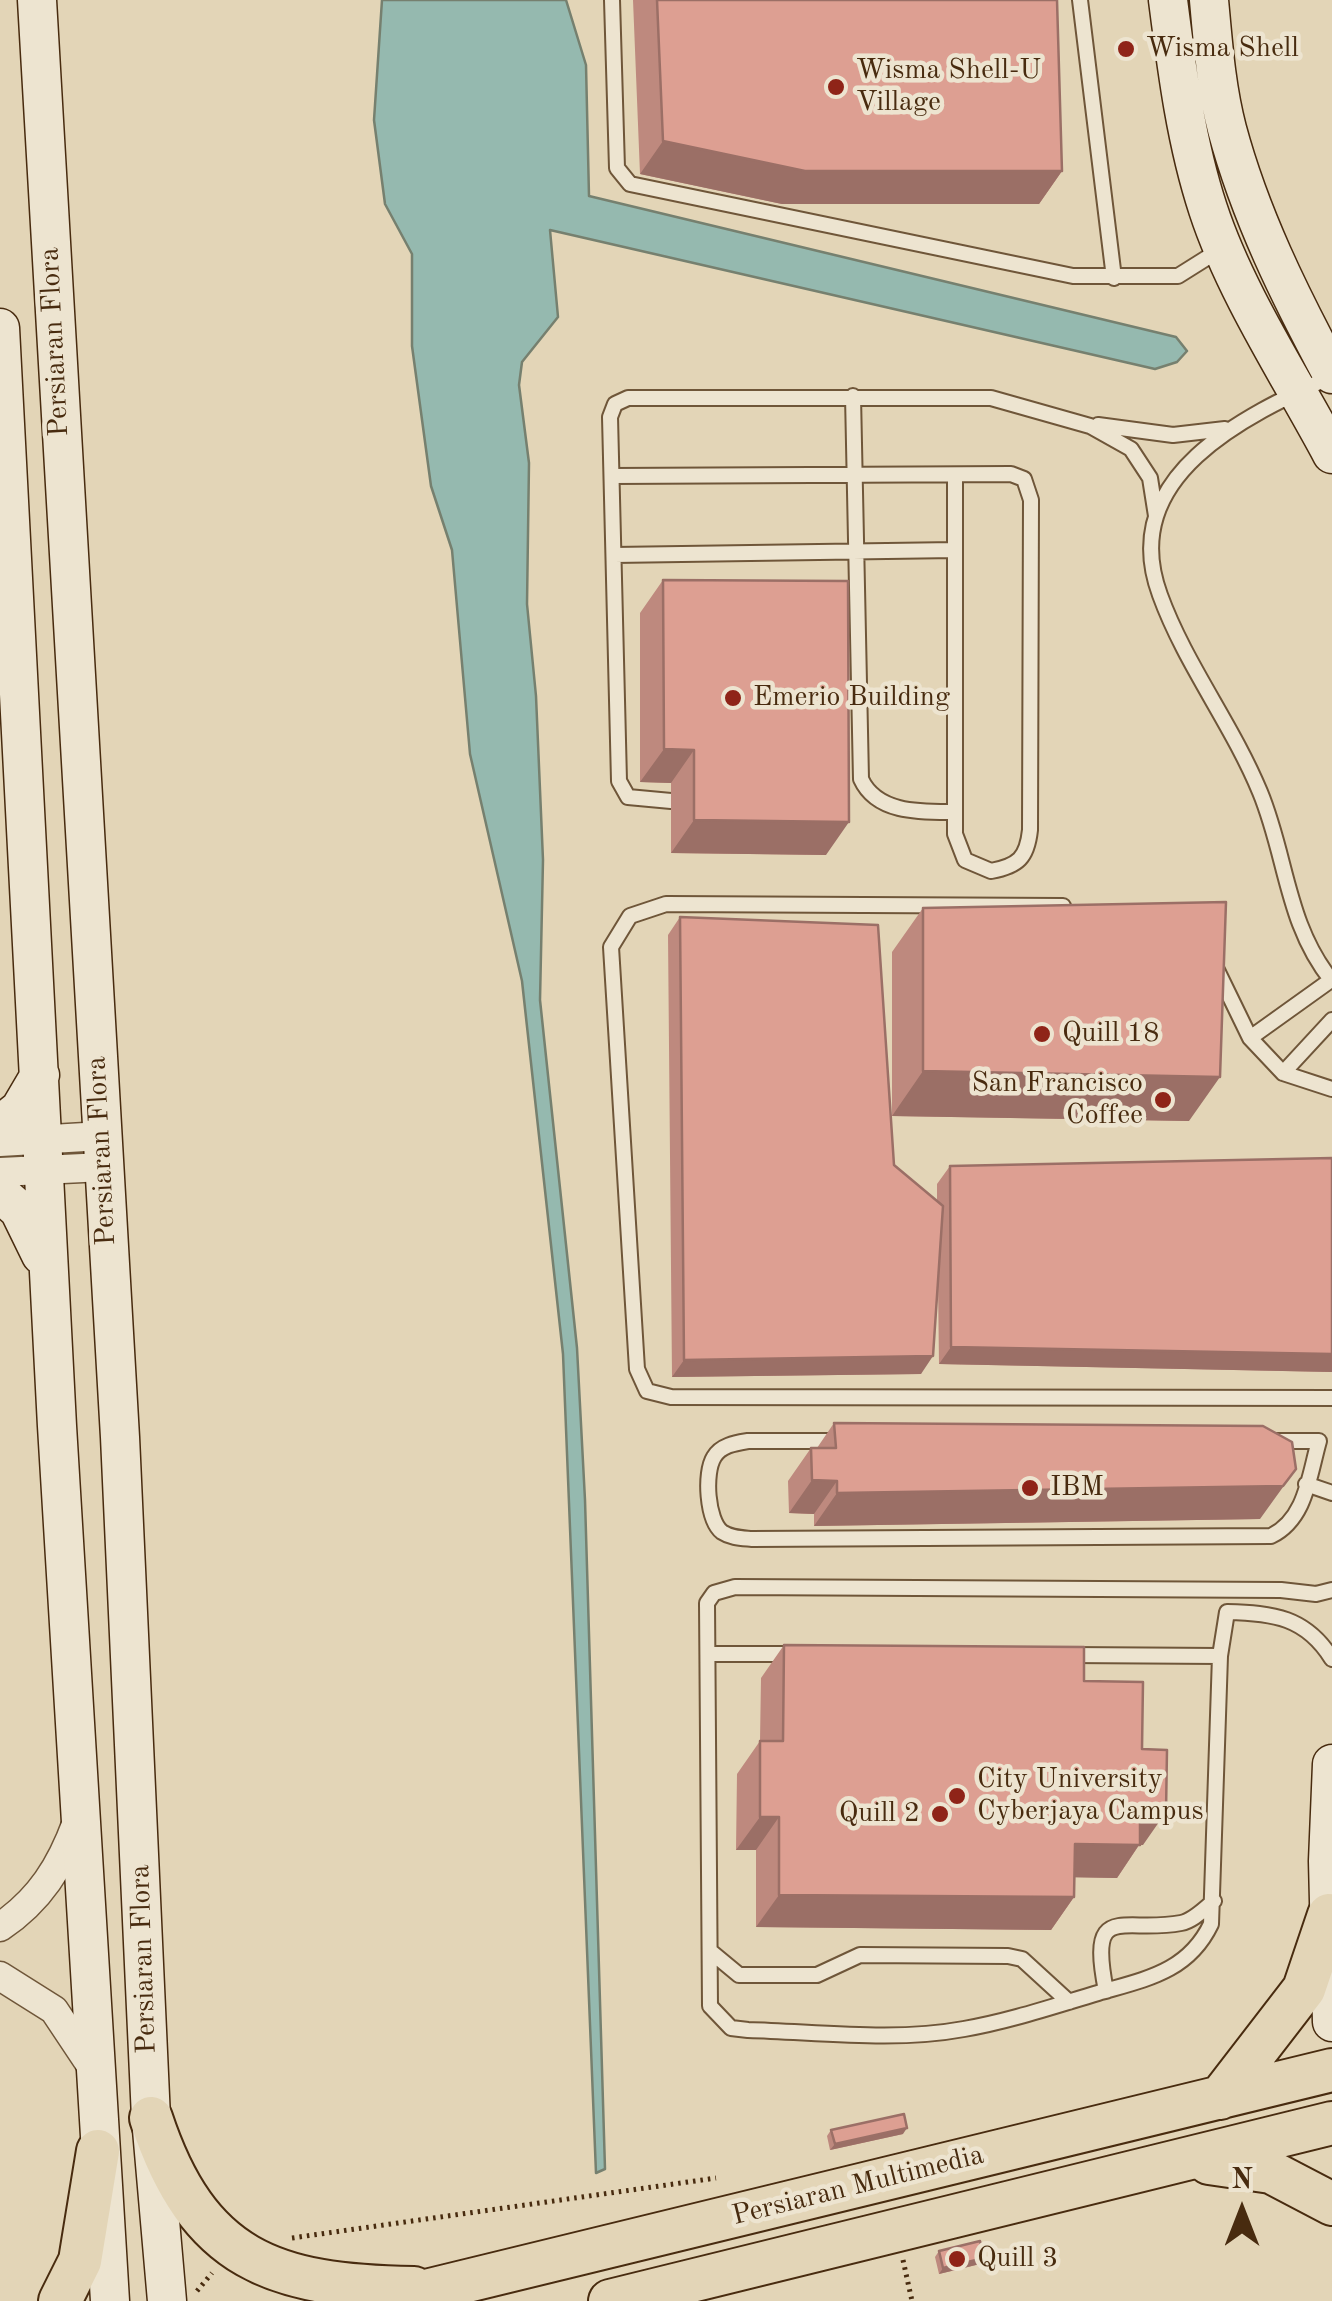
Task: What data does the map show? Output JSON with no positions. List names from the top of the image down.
{
  "streets": {
    "main road": ["Persiaran Flora", "Persiaran Multimedia"]
  },
  "places": [
    "Wisma Shell",
    "Wisma Shell-U Village",
    "Emerio Building",
    "Quill 18",
    "San Francisco Coffee",
    "IBM",
    "City University Cyberjaya Campus",
    "Quill 2",
    "Quill 3"
  ],
  "north": "top"
}
